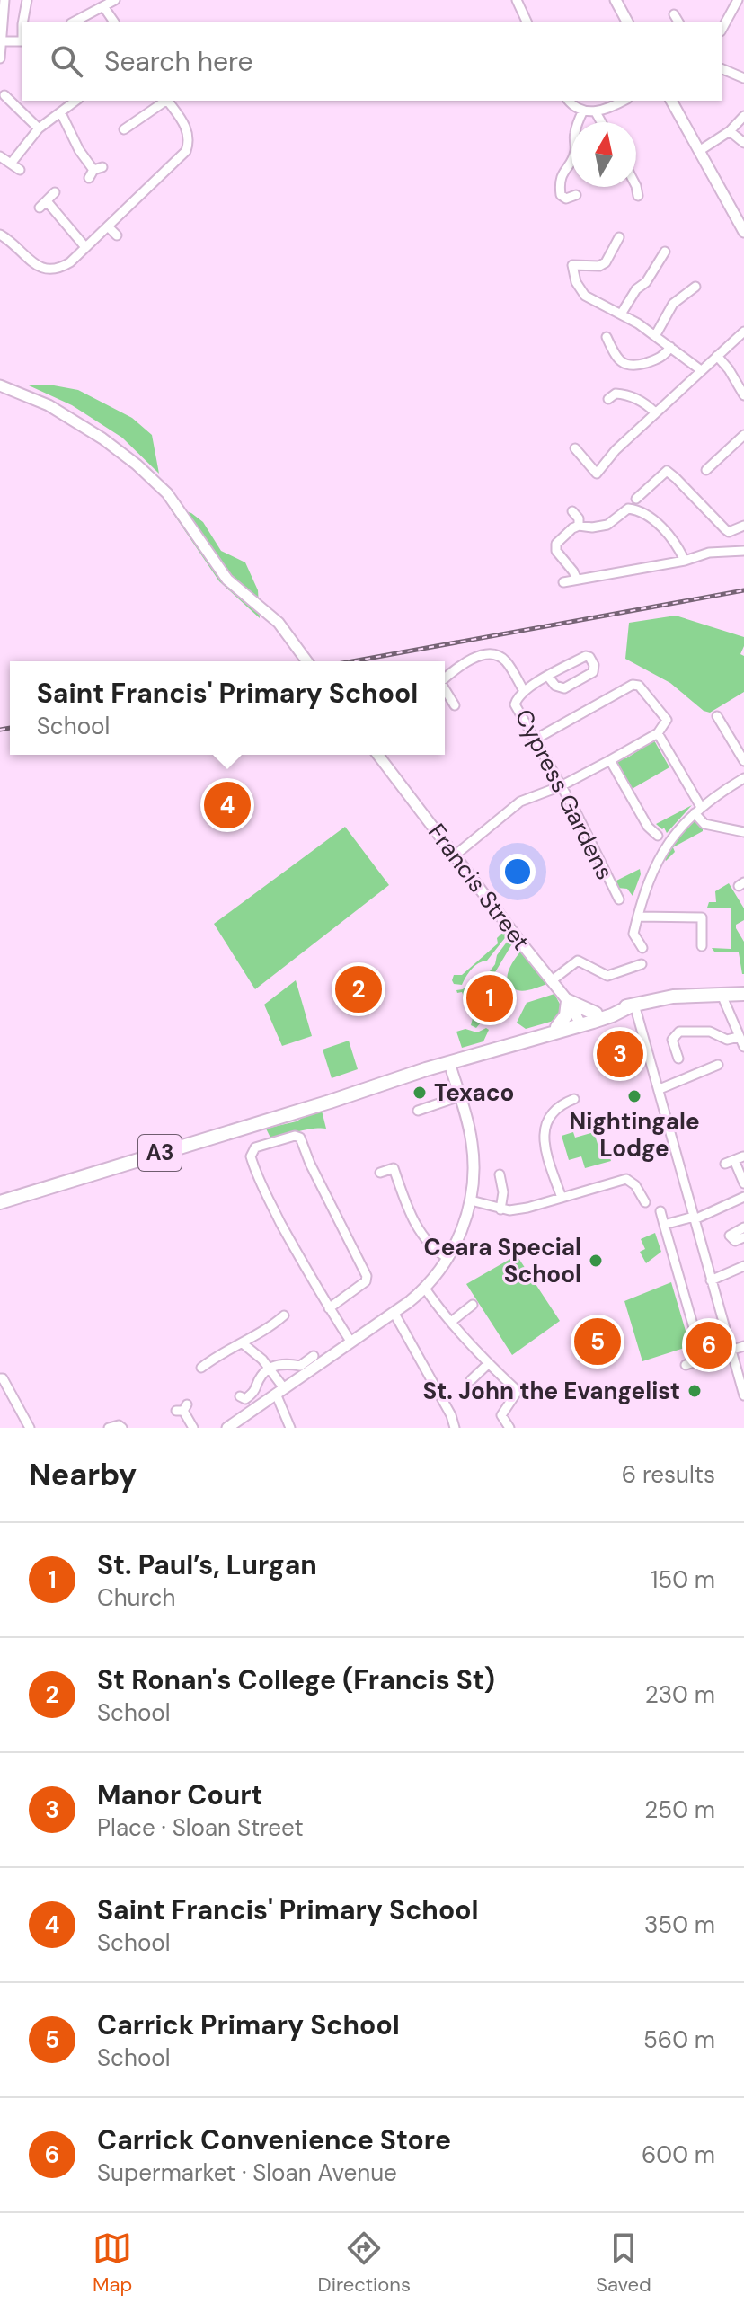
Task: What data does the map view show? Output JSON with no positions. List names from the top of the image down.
{
  "streets": {
    "highway": ["A3"],
    "main road": ["Francis Street"],
    "street": ["Cypress Gardens"]
  },
  "crossings": [
    ["Francis Street", "A3"]
  ],
  "places": [
    "Texaco",
    "Nightingale Lodge",
    "Ceara Special School",
    "St. John the Evangelist"
  ],
  "north": "top",
  "page": {
    "search": "Search here",
    "popup": ["Saint Francis' Primary School", "School"],
    "pins": [
      "4",
      "2",
      "1",
      "3",
      "5",
      "6"
    ],
    "heading": ["Nearby", "6 results"],
    "list": [
      {
        "mark": "1",
        "name": "St. Paul’s, Lurgan",
        "note": "Church",
        "value": "150 m"
      },
      {
        "mark": "2",
        "name": "St Ronan's College (Francis St)",
        "note": "School",
        "value": "230 m"
      },
      {
        "mark": "3",
        "name": "Manor Court",
        "note": "Place · Sloan Street",
        "value": "250 m"
      },
      {
        "mark": "4",
        "name": "Saint Francis' Primary School",
        "note": "School",
        "value": "350 m"
      },
      {
        "mark": "5",
        "name": "Carrick Primary School",
        "note": "School",
        "value": "560 m"
      },
      {
        "mark": "6",
        "name": "Carrick Convenience Store",
        "note": "Supermarket · Sloan Avenue",
        "value": "600 m"
      }
    ],
    "nav": ["Map", "Directions", "Saved"]
  }
}
